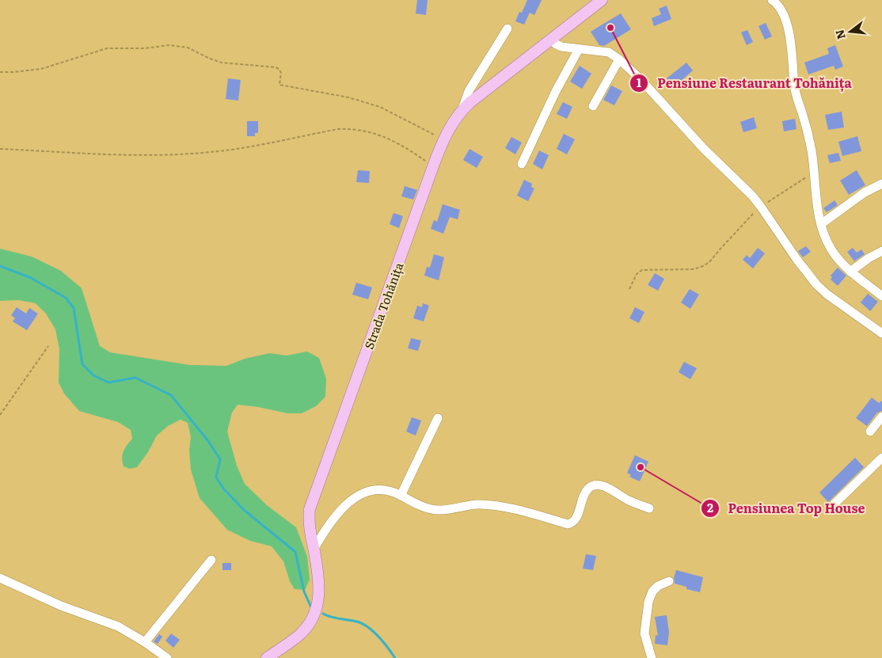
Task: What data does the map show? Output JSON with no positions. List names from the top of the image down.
{
  "streets": {
    "main road": ["Strada Tohănița"]
  },
  "places": ["Pensiune Restaurant Tohănița", "Pensiunea Top House"],
  "north": "left"
}
